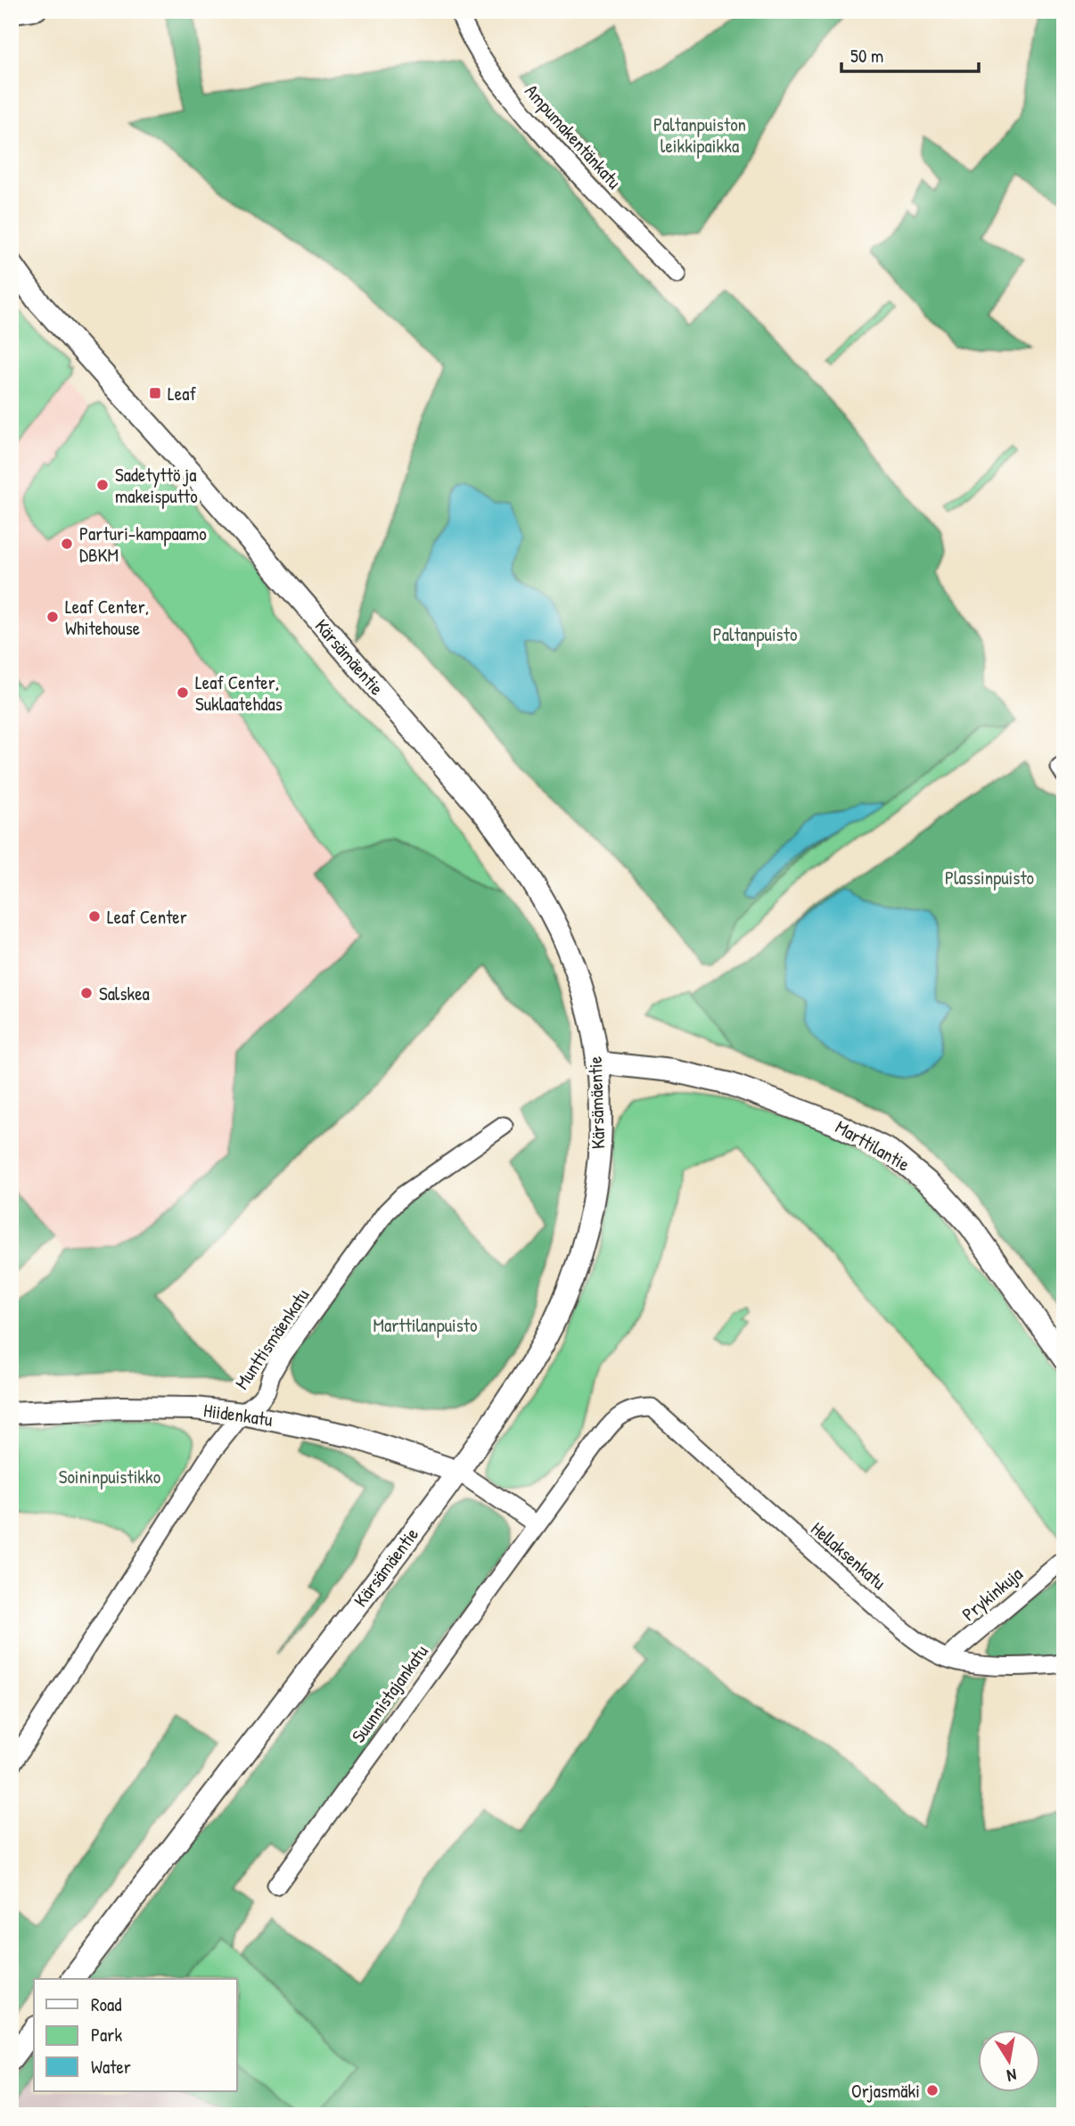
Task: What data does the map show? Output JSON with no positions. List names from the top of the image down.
{
  "streets": {
    "street": [
      "Ampumakentänkatu",
      "Kärsämäentie",
      "Marttilantie",
      "Munttismäenkatu",
      "Hiidenkatu",
      "Hellaksenkatu",
      "Prykinkuja",
      "Suunnistajankatu"
    ]
  },
  "crossings": [
    ["Kärsämäentie", "Marttilantie"],
    ["Kärsämäentie", "Hiidenkatu"],
    ["Munttismäenkatu", "Hiidenkatu"],
    ["Hellaksenkatu", "Prykinkuja"],
    ["Hellaksenkatu", "Suunnistajankatu"]
  ],
  "parks": [
    "Paltanpuiston leikkipaikka",
    "Paltanpuisto",
    "Plassinpuisto",
    "Marttilanpuisto",
    "Soininpuistikko"
  ],
  "places": {
    "transit": ["Leaf"],
    "other": [
      "Sadetyttö ja makeisputto",
      "Parturi-kampaamo DBKM",
      "Leaf Center, Whitehouse",
      "Leaf Center, Suklaatehdas",
      "Leaf Center",
      "Salskea",
      "Orjasmäki"
    ]
  },
  "legend": ["Road", "Park", "Water"],
  "scale_bar": "50 m",
  "north": "bottom"
}
